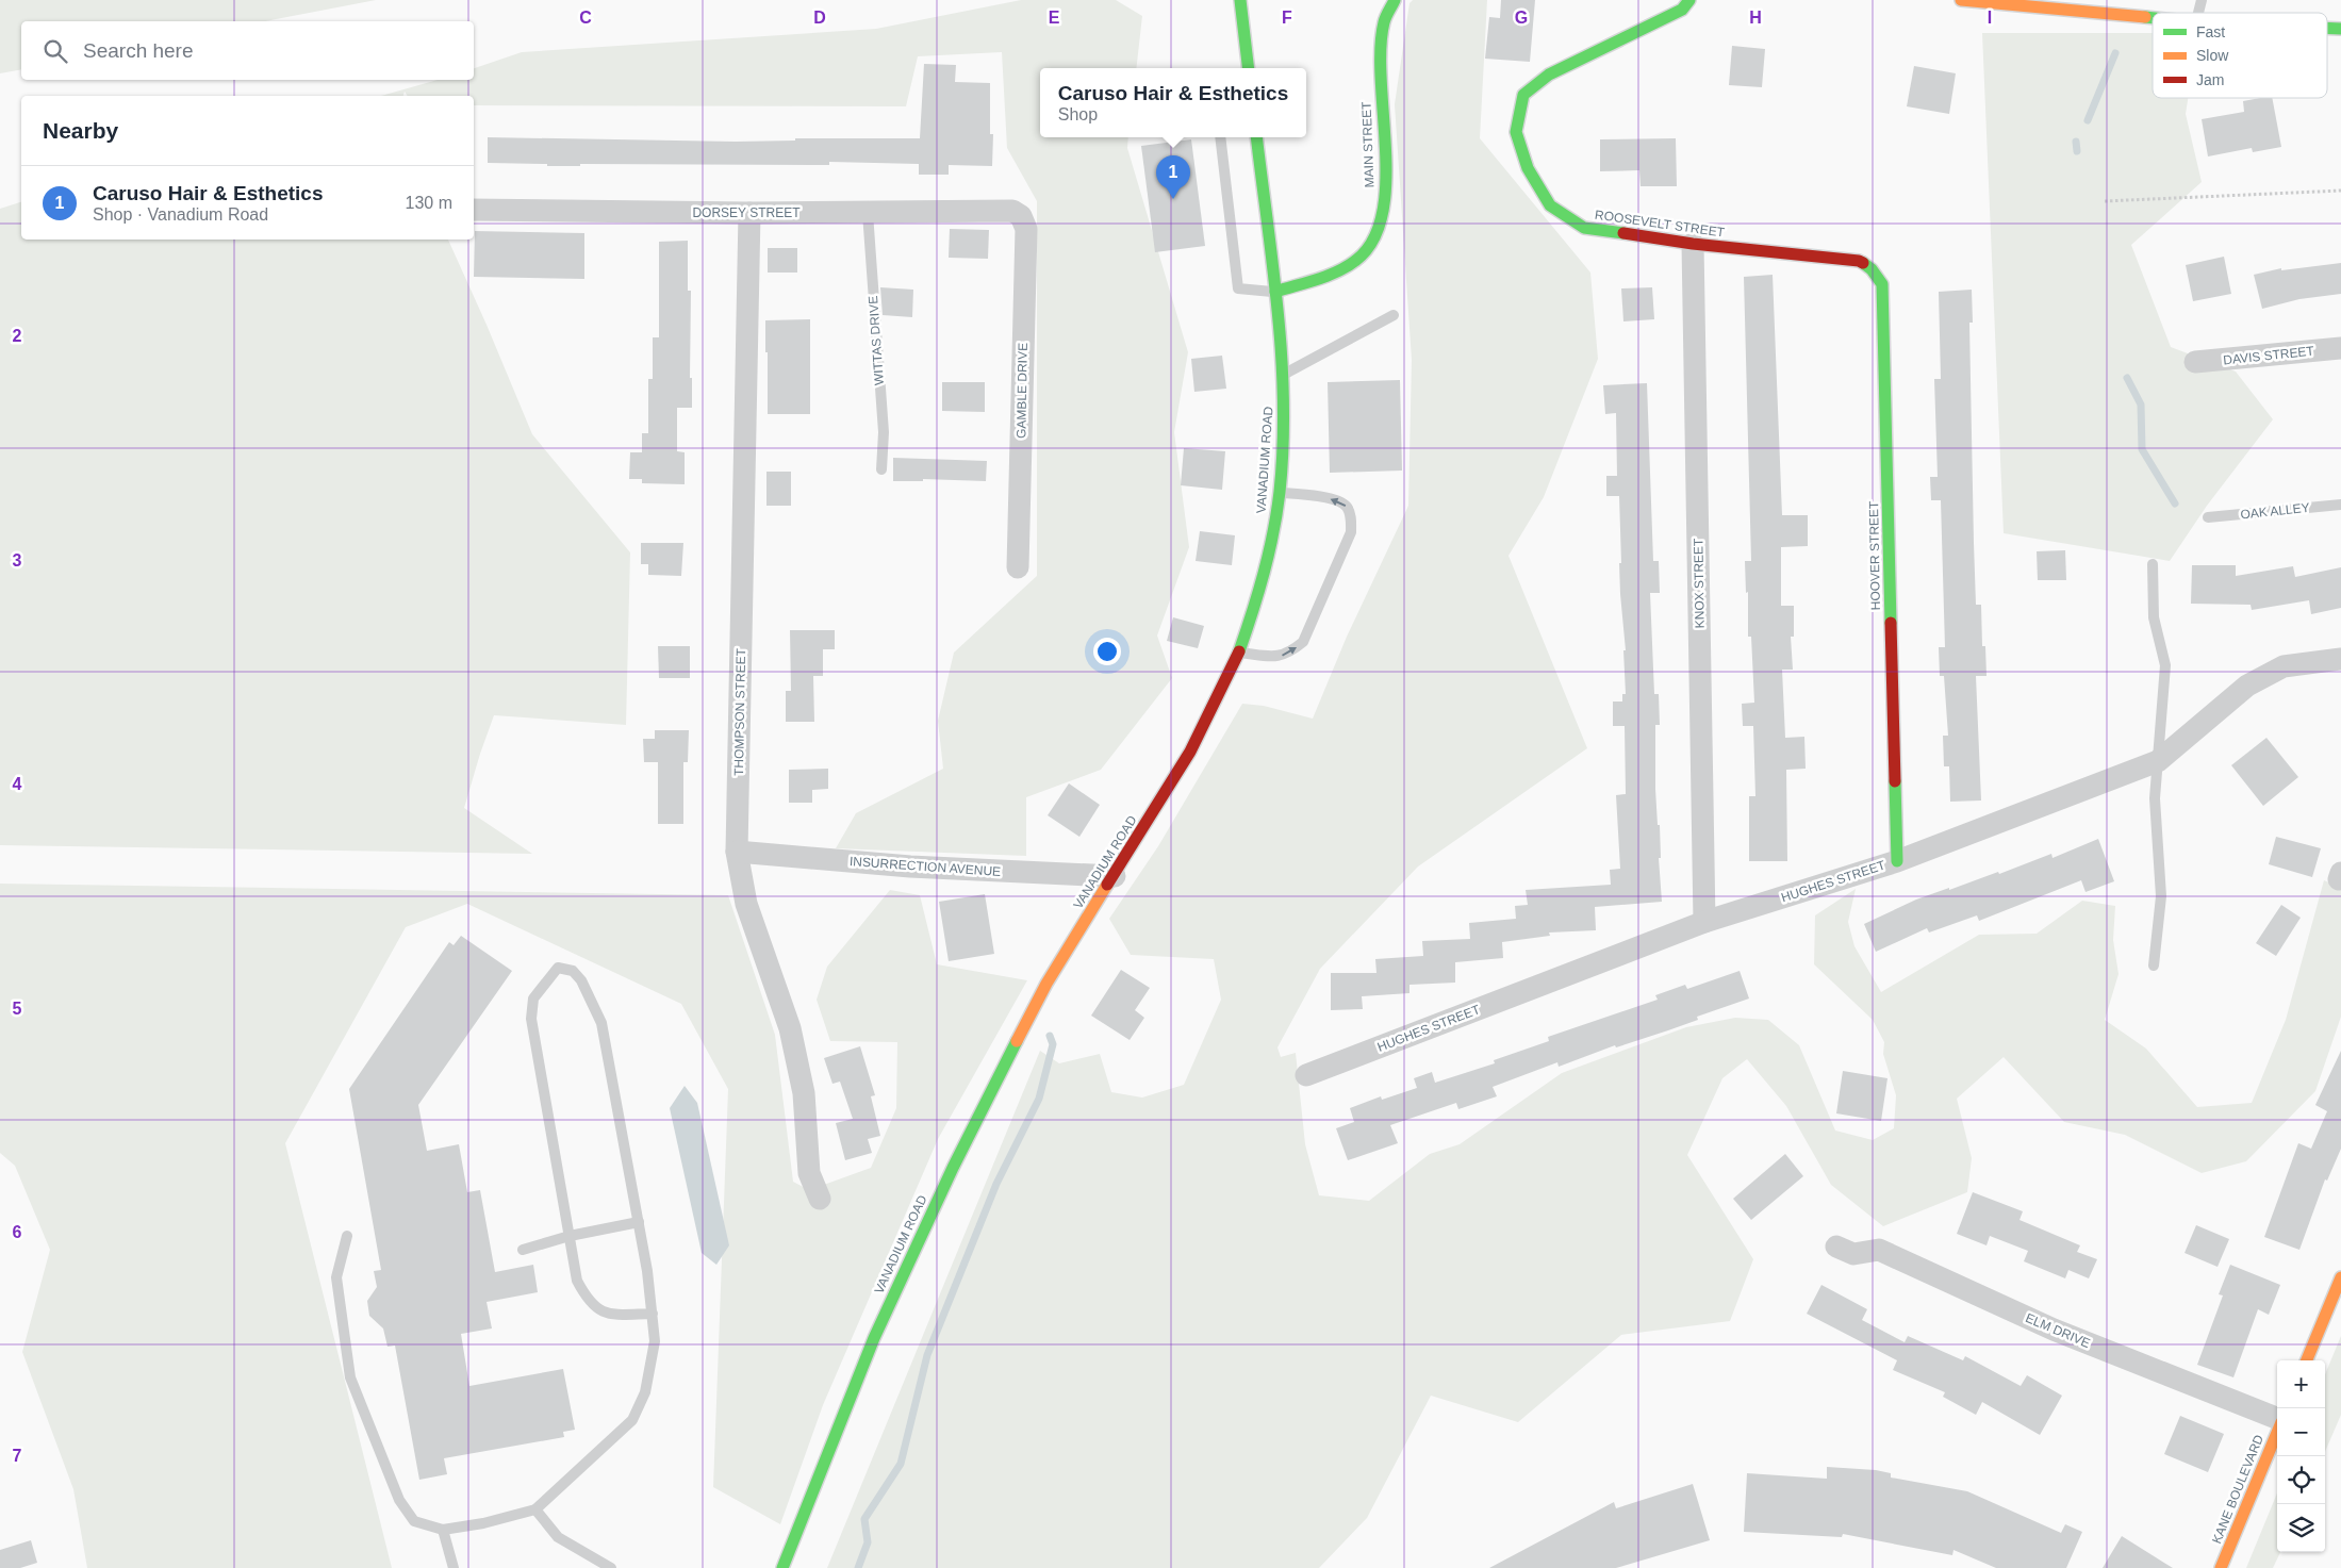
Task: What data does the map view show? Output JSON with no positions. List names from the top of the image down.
{
  "streets": {
    "street": [
      "MAIN STREET",
      "DORSEY STREET",
      "ROOSEVELT STREET",
      "DAVIS STREET",
      "GAMBLE DRIVE",
      "VANADIUM ROAD",
      "HOOVER STREET",
      "KNOX STREET",
      "THOMPSON STREET",
      "INSURRECTION AVENUE",
      "HUGHES STREET",
      "ELM DRIVE",
      "KANE BOULEVARD"
    ],
    "lane": ["WITTAS DRIVE", "OAK ALLEY"]
  },
  "crossings": [
    ["MAIN STREET", "VANADIUM ROAD"],
    ["DORSEY STREET", "WITTAS DRIVE"],
    ["DORSEY STREET", "GAMBLE DRIVE"],
    ["DORSEY STREET", "THOMPSON STREET"],
    ["ROOSEVELT STREET", "HOOVER STREET"],
    ["ROOSEVELT STREET", "KNOX STREET"],
    ["VANADIUM ROAD", "INSURRECTION AVENUE"],
    ["HOOVER STREET", "HUGHES STREET"],
    ["KNOX STREET", "HUGHES STREET"],
    ["THOMPSON STREET", "INSURRECTION AVENUE"]
  ],
  "legend": ["Fast", "Slow", "Jam"],
  "page": {
    "search": "Search here",
    "popup": ["Caruso Hair & Esthetics", "Shop"],
    "heading": "Nearby",
    "pins": "1",
    "list": [
      {
        "mark": "1",
        "name": "Caruso Hair & Esthetics",
        "note": "Shop · Vanadium Road",
        "value": "130 m"
      }
    ],
    "map_buttons": ["+", "−"]
  },
  "grid": {
    "columns": [
      "C",
      "D",
      "E",
      "F",
      "G",
      "H",
      "I"
    ],
    "rows": [
      "2",
      "3",
      "4",
      "5",
      "6",
      "7"
    ]
  }
}
